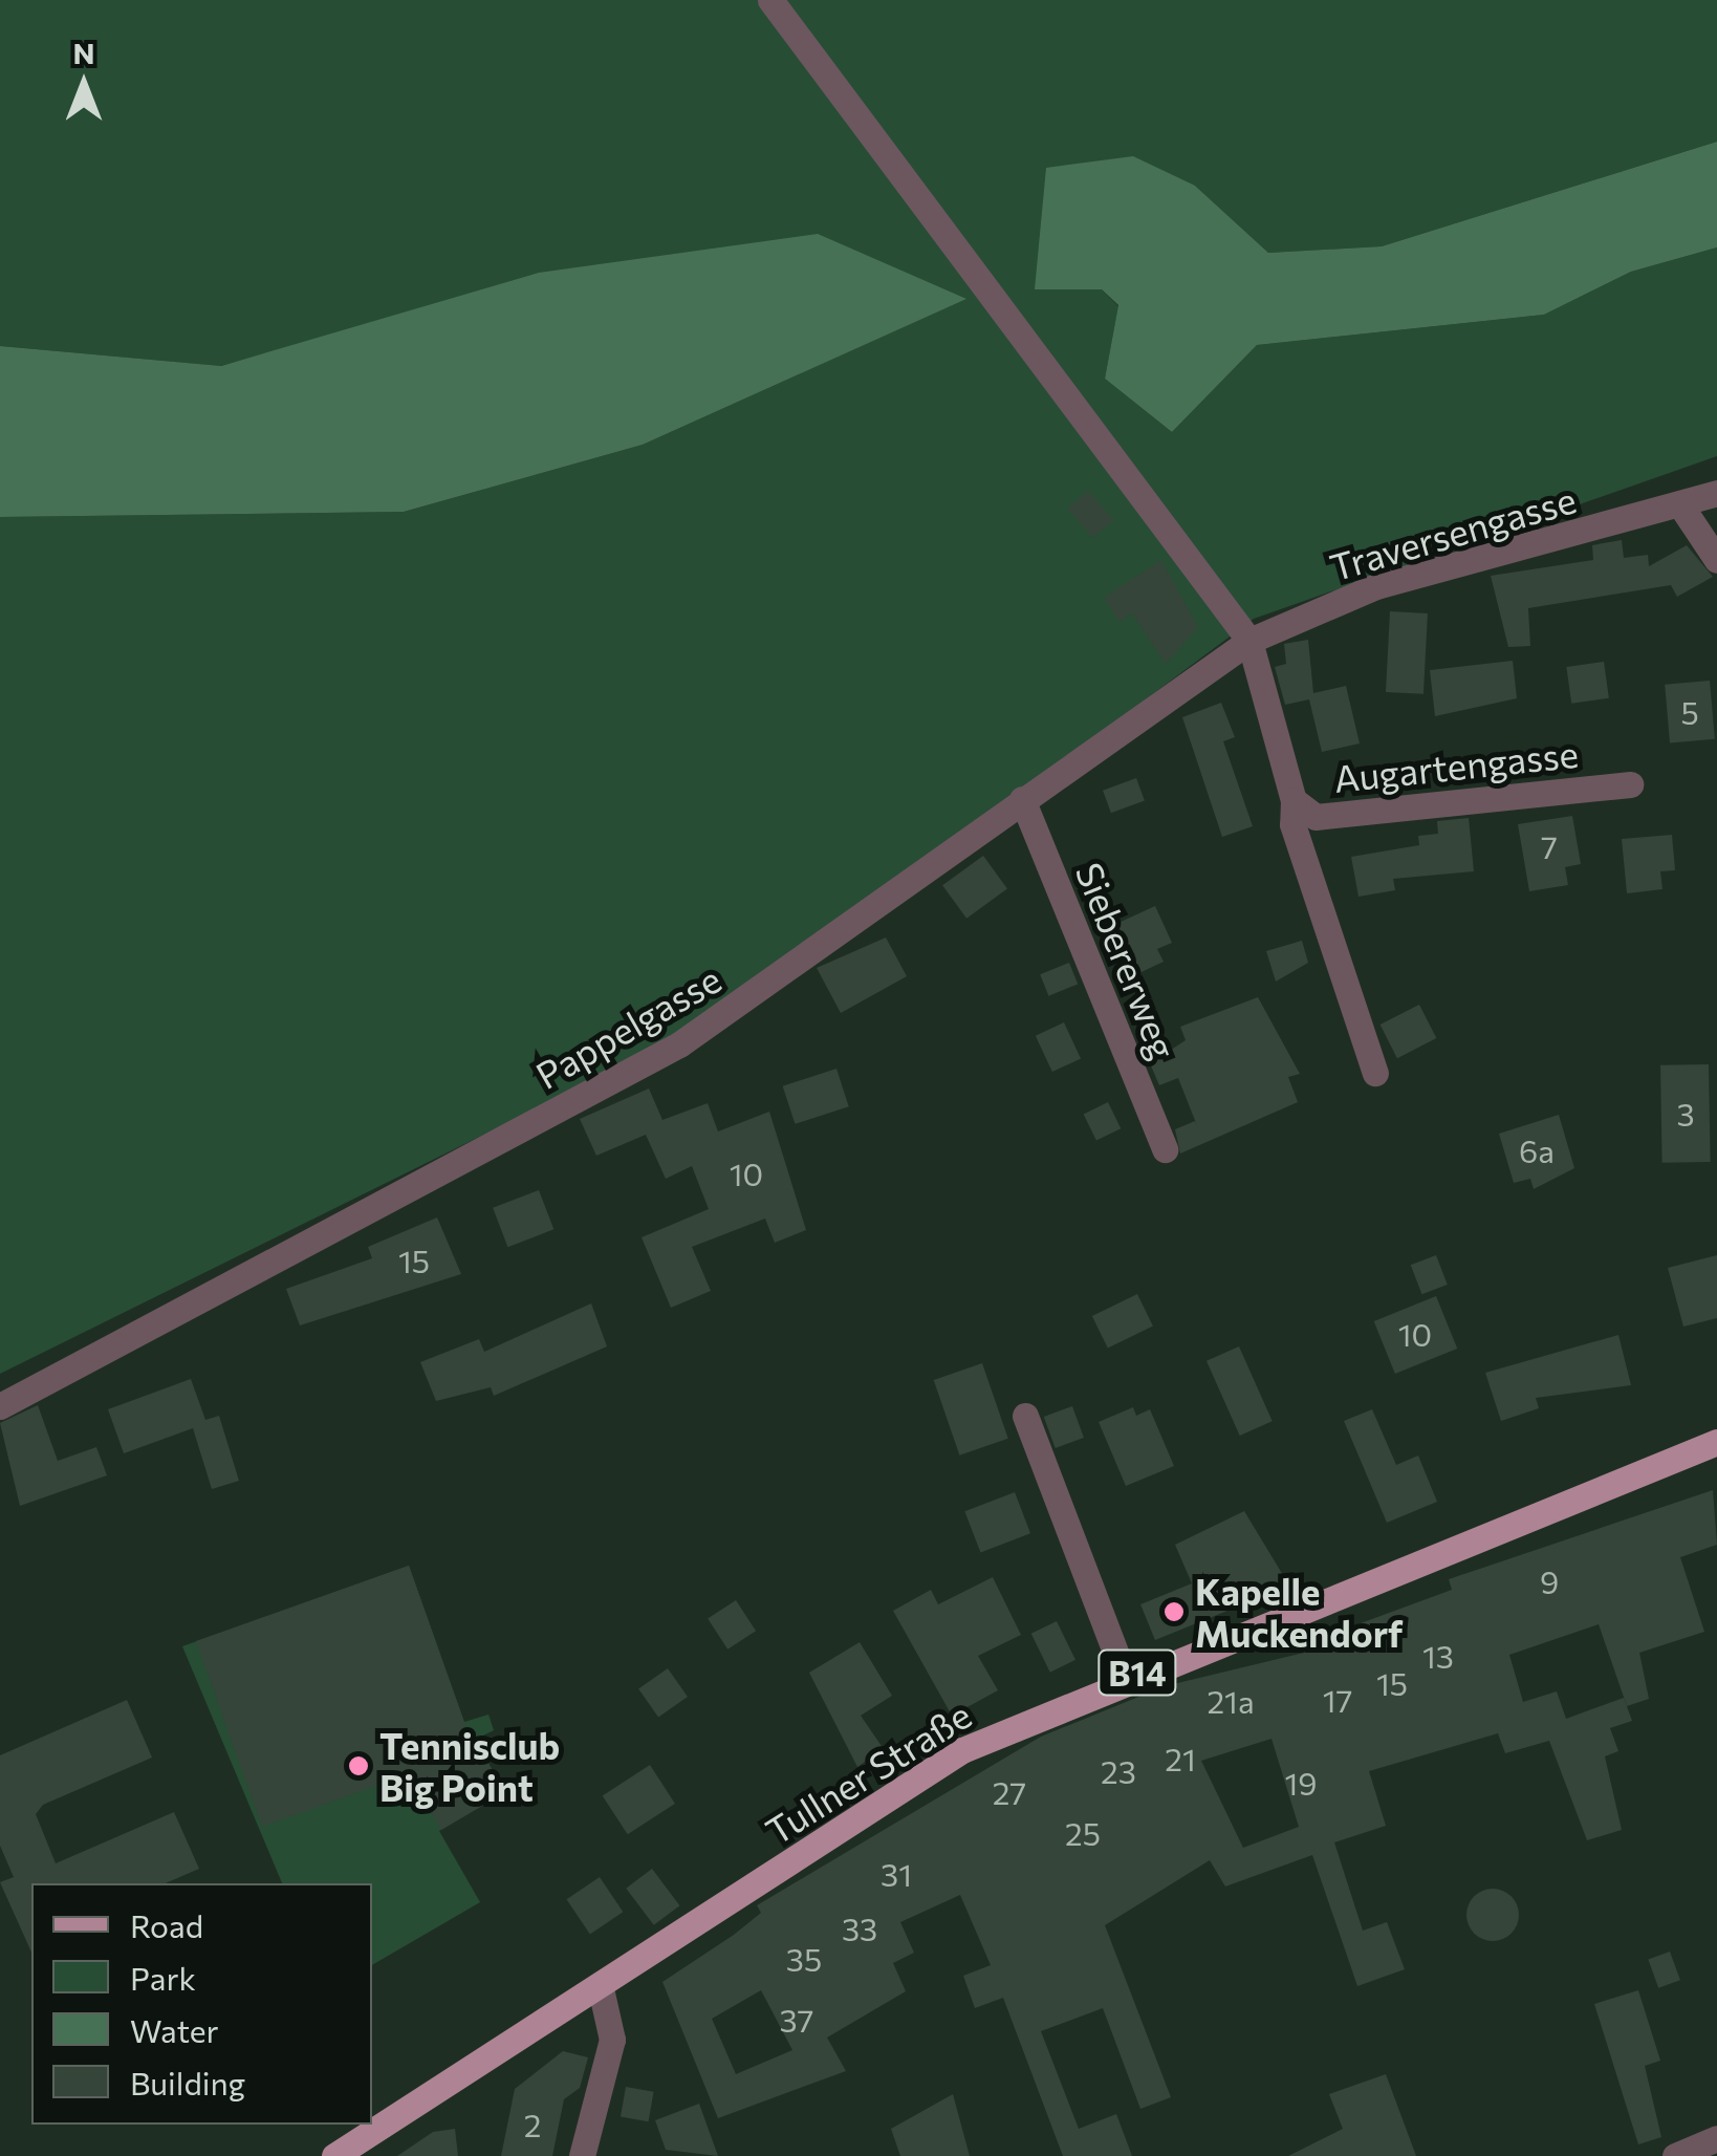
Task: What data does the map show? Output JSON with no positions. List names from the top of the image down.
{
  "streets": {
    "main road": ["B14", "Tullner Straße"],
    "street": [
      "Traversengasse",
      "Augartengasse",
      "Siebererweg",
      "Pappelgasse"
    ]
  },
  "crossings": [
    ["Traversengasse", "Augartengasse"],
    ["Traversengasse", "Pappelgasse"],
    ["Augartengasse", "Pappelgasse"],
    ["Siebererweg", "Pappelgasse"]
  ],
  "places": ["Kapelle Muckendorf", "Tennisclub Big Point"],
  "house_numbers": [
    "5",
    "7",
    "3",
    "6a",
    "10",
    "15",
    "10",
    "9",
    "13",
    "15",
    "17",
    "21a",
    "21",
    "23",
    "19",
    "27",
    "25",
    "31",
    "33",
    "35",
    "37",
    "2"
  ],
  "legend": [
    "Road",
    "Park",
    "Water",
    "Building"
  ],
  "north": "top"
}
